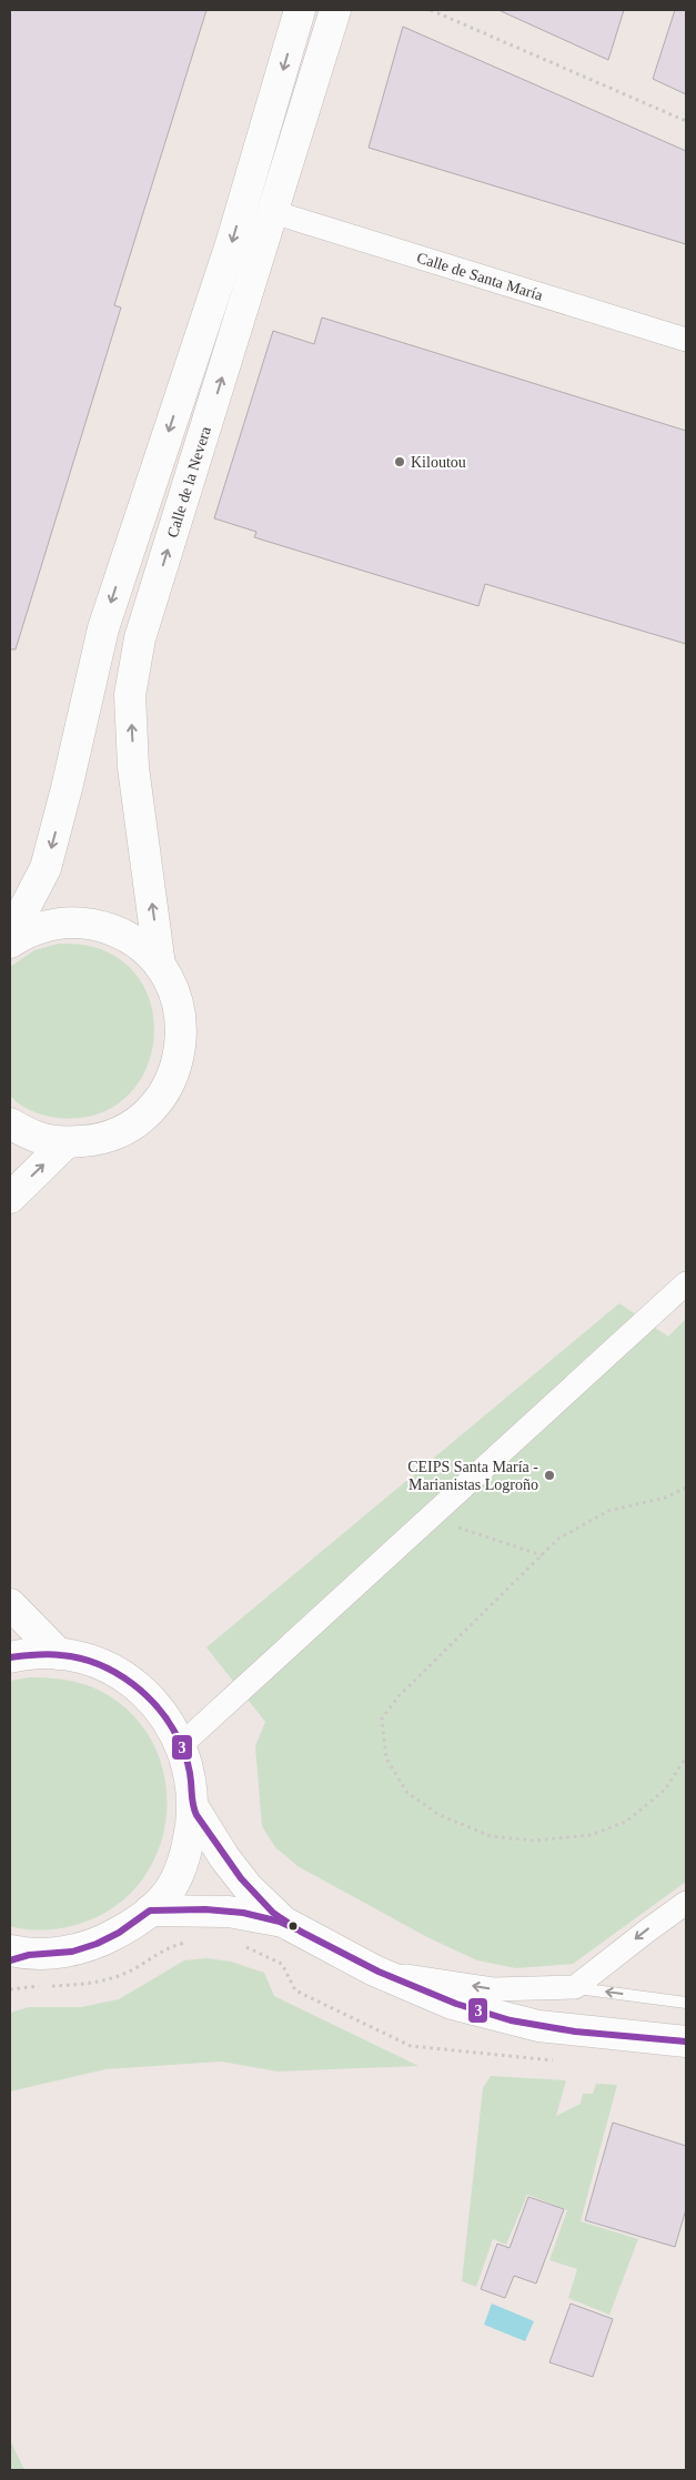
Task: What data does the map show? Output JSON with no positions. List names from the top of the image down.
{
  "streets": {
    "main road": ["Calle de la Nevera"],
    "street": ["Calle de Santa María"]
  },
  "crossings": [
    ["Calle de Santa María", "Calle de la Nevera"]
  ],
  "places": ["Kiloutou", "CEIPS Santa María - Marianistas Logroño"],
  "lines": ["transit line 3"]
}
